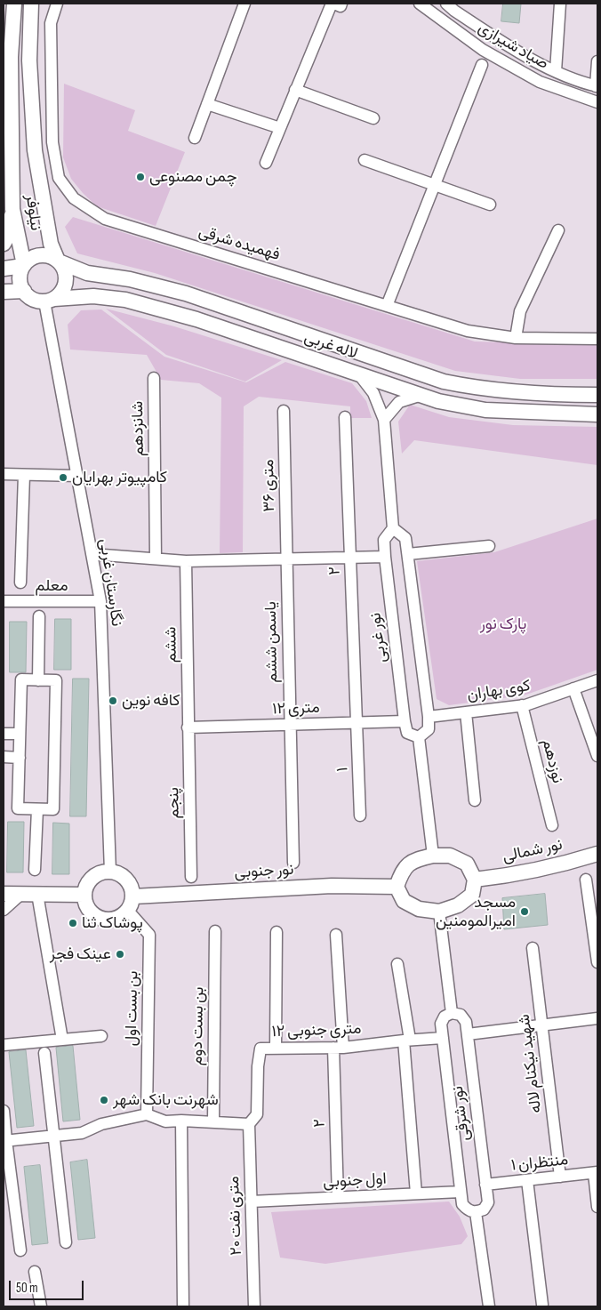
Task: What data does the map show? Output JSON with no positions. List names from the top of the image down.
{
  "streets": {
    "main road": [
      "نیلوفر",
      "لاله غربی",
      "نور شمالی",
      "نور جنوبی"
    ],
    "street": [
      "صیاد شیرازی",
      "فهمیده شرقی",
      "شانزدهم",
      "۳۶ متری",
      "۲",
      "نگارستان غربی",
      "معلم",
      "نور غربی",
      "یاسمن ششم",
      "ششم",
      "کوی بهاران",
      "۱۲ متری",
      "نوزدهم",
      "۱",
      "پنجم",
      "بن بست اول",
      "بن بست دوم",
      "۱۲ متری جنوبی",
      "شهید نیکنام لاله",
      "نور شرقی",
      "منتظران ۱",
      "اول جنوبی",
      "۲۰ متری نفت"
    ]
  },
  "crossings": [
    ["نیلوفر", "لاله غربی"],
    ["نیلوفر", "نگارستان غربی"],
    ["لاله غربی", "نگارستان غربی"],
    ["لاله غربی", "نور غربی"],
    ["۳۶ متری", "یاسمن ششم"],
    ["۲", "۱۲ متری"],
    ["۲", "۱"],
    ["۲", "۱۲ متری جنوبی"],
    ["۲", "اول جنوبی"],
    ["نگارستان غربی", "معلم"],
    ["نگارستان غربی", "نور جنوبی"],
    ["نگارستان غربی", "بن بست اول"],
    ["نور غربی", "۱۲ متری"],
    ["یاسمن ششم", "۱۲ متری"],
    ["ششم", "۱۲ متری"],
    ["ششم", "پنجم"],
    ["کوی بهاران", "نوزدهم"],
    ["۱۲ متری", "۱"],
    ["۱۲ متری", "پنجم"],
    ["نور شمالی", "نور جنوبی"],
    ["نور جنوبی", "بن بست اول"],
    ["۱۲ متری جنوبی", "نور شرقی"],
    ["۱۲ متری جنوبی", "۲۰ متری نفت"],
    ["شهید نیکنام لاله", "منتظران ۱"],
    ["نور شرقی", "منتظران ۱"],
    ["نور شرقی", "اول جنوبی"],
    ["اول جنوبی", "۲۰ متری نفت"]
  ],
  "parks": ["پارک نور"],
  "places": [
    "چمن مصنوعی",
    "کامپیوتر بهرایان",
    "کافه نوین",
    "مسجد امیرالمومنین",
    "پوشاک ثنا",
    "عینک فجر",
    "شهرنت بانک شهر"
  ],
  "scale_bar": "50 m"
}
